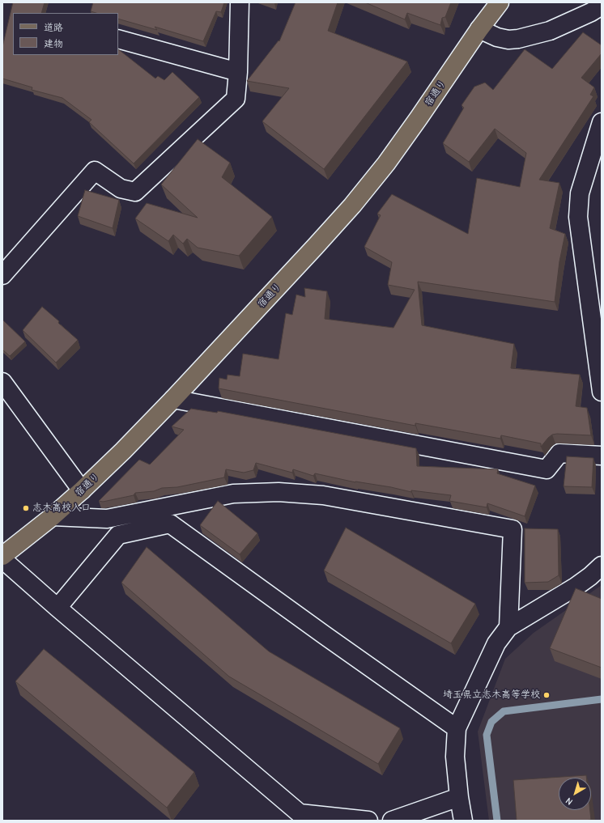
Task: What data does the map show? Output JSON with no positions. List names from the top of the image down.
{
  "streets": {
    "main road": ["宿通り"]
  },
  "places": ["志木高校入口", "埼玉県立志木高等学校"],
  "legend": ["道路", "建物"],
  "north": "bottom left"
}
